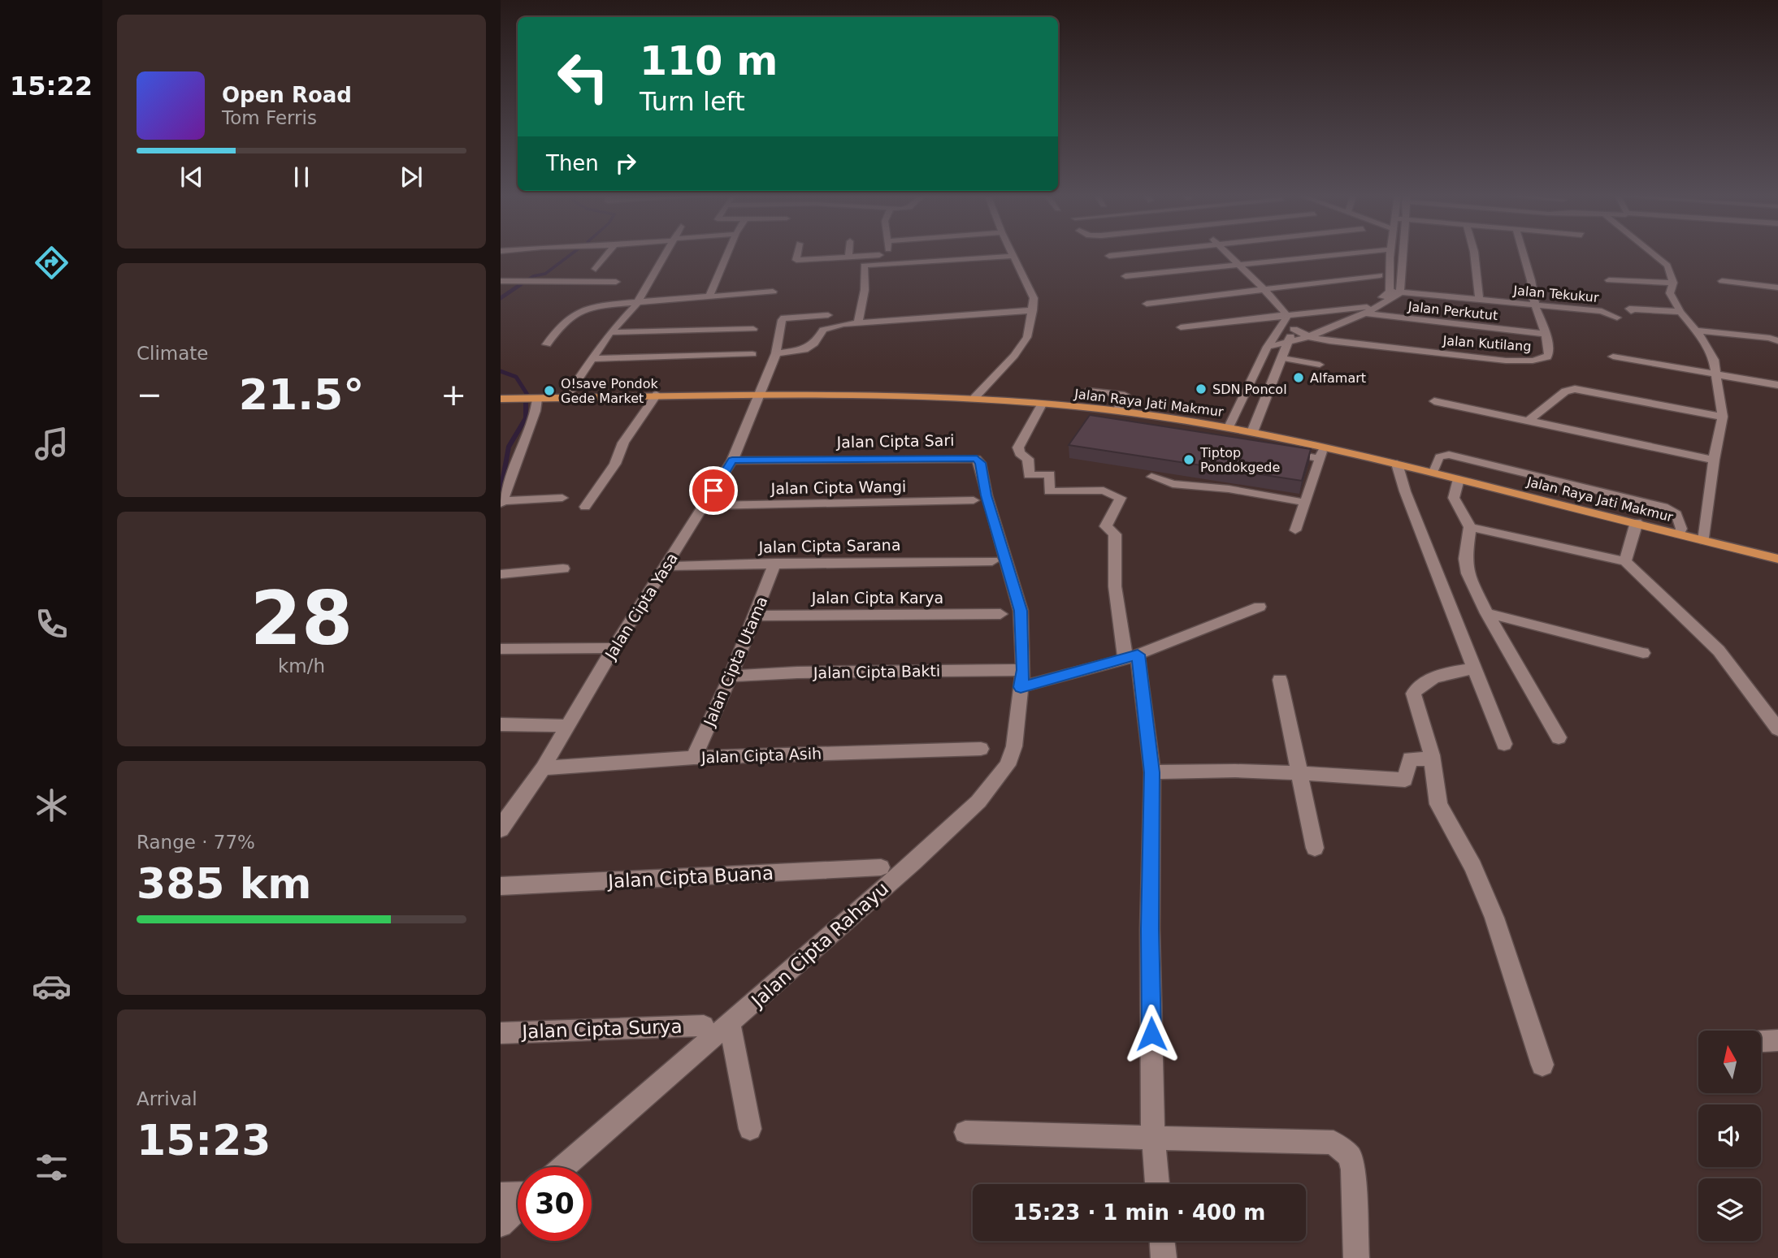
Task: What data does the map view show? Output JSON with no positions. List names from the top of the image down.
{
  "streets": {
    "main road": ["Jalan Raya Jati Makmur"],
    "street": [
      "Jalan Tekukur",
      "Jalan Perkutut",
      "Jalan Kutilang",
      "Jalan Cipta Sari",
      "Jalan Cipta Wangi",
      "Jalan Cipta Sarana",
      "Jalan Cipta Karya",
      "Jalan Cipta Yasa",
      "Jalan Cipta Utama",
      "Jalan Cipta Bakti",
      "Jalan Cipta Asih",
      "Jalan Cipta Buana",
      "Jalan Cipta Rahayu",
      "Jalan Cipta Surya"
    ]
  },
  "crossings": [
    ["Jalan Tekukur", "Jalan Kutilang"],
    ["Jalan Perkutut", "Jalan Kutilang"],
    ["Jalan Raya Jati Makmur", "Jalan Cipta Yasa"],
    ["Jalan Cipta Sari", "Jalan Cipta Yasa"],
    ["Jalan Cipta Sari", "Jalan Cipta Bakti"],
    ["Jalan Cipta Sari", "Jalan Cipta Rahayu"],
    ["Jalan Cipta Wangi", "Jalan Cipta Yasa"],
    ["Jalan Cipta Sarana", "Jalan Cipta Yasa"],
    ["Jalan Cipta Sarana", "Jalan Cipta Utama"],
    ["Jalan Cipta Karya", "Jalan Cipta Utama"],
    ["Jalan Cipta Yasa", "Jalan Cipta Asih"],
    ["Jalan Cipta Utama", "Jalan Cipta Bakti"],
    ["Jalan Cipta Utama", "Jalan Cipta Asih"],
    ["Jalan Cipta Bakti", "Jalan Cipta Rahayu"]
  ],
  "places": [
    "Alfamart",
    "SDN Poncol",
    "O!save Pondok Gede Market",
    "Tiptop Pondokgede"
  ],
  "north": "top",
  "page": {
    "tabs": "15:22",
    "turn": ["110 m", "Turn left"],
    "song": ["Open Road", "Tom Ferris"],
    "then": "Then",
    "tile": [
      "Climate",
      ["28", "km/h"],
      ["Range · 77%", "385 km"],
      ["Arrival", "15:23"]
    ],
    "heat": ["−", "21.5°", "+"],
    "limit": "30",
    "trip": "15:23 · 1 min · 400 m"
  }
}
